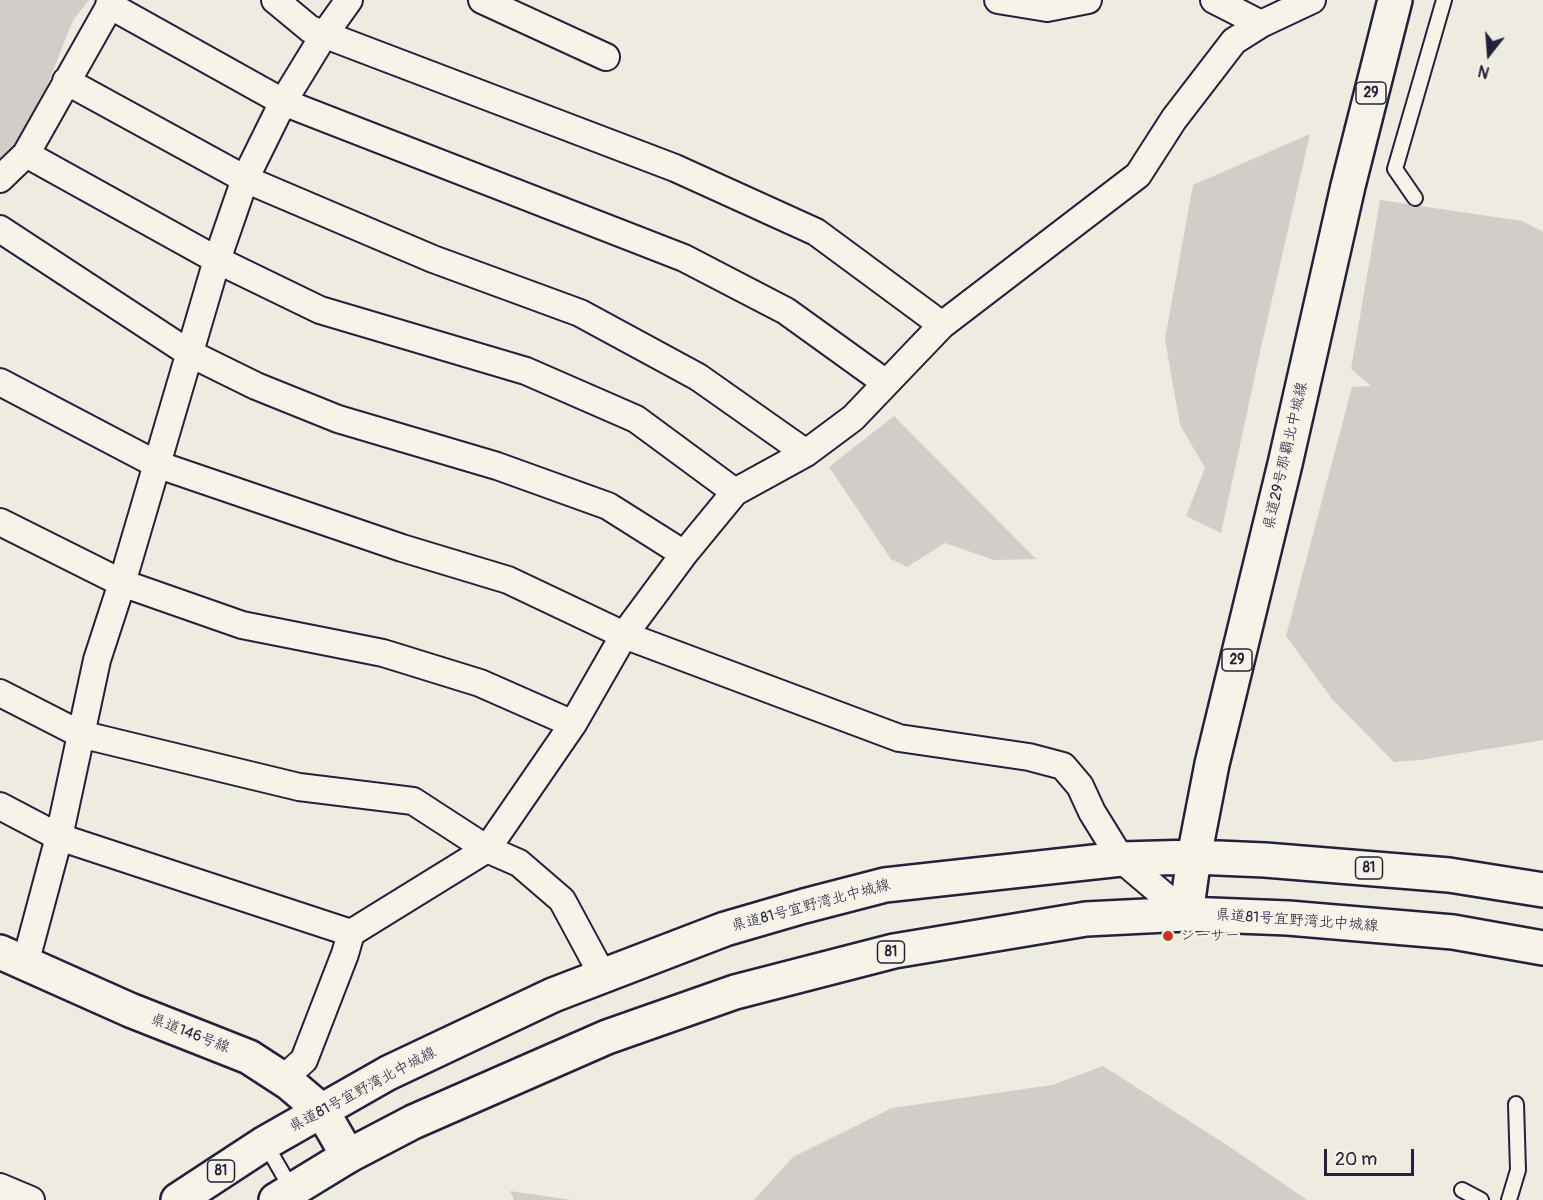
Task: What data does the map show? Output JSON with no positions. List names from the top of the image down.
{
  "streets": {
    "main road": [
      "29",
      "県道29号那覇北中城線",
      "81",
      "県道81号宜野湾北中城線",
      "県道146号線"
    ]
  },
  "crossings": [
    ["県道29号那覇北中城線", "県道81号宜野湾北中城線"],
    ["県道81号宜野湾北中城線", "県道146号線"]
  ],
  "places": ["シーサー"],
  "scale_bar": "20 m",
  "north": "bottom"
}
